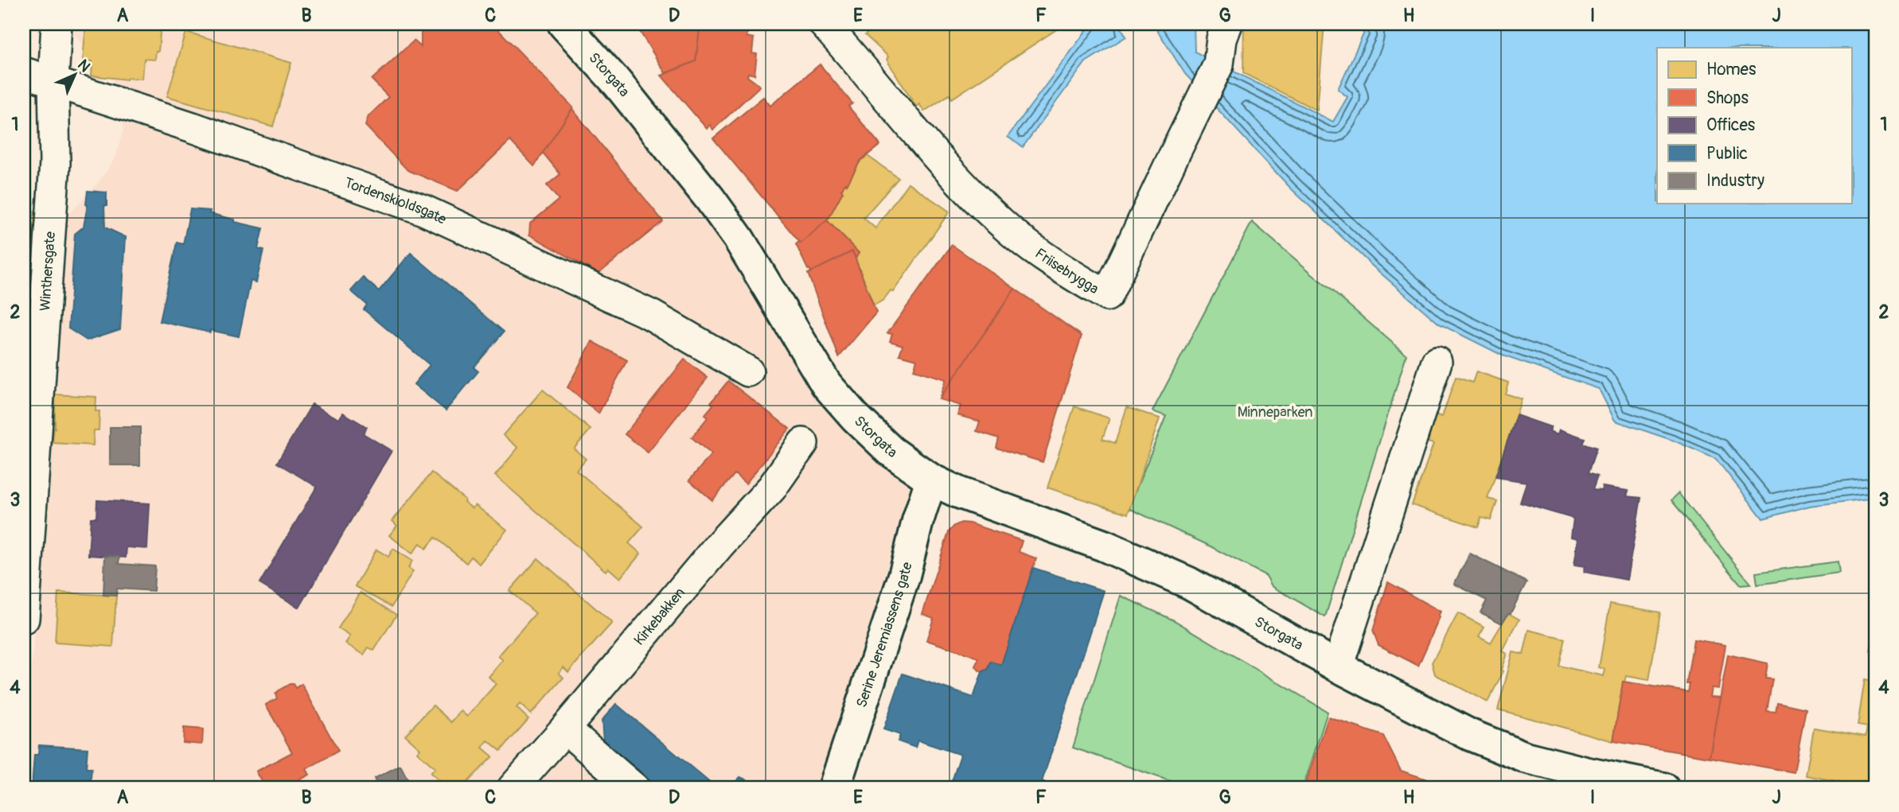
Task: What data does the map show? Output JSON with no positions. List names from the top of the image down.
{
  "streets": {
    "street": [
      "Storgata",
      "Tordenskioldsgate",
      "Friisebrygga",
      "Winthersgate",
      "Kirkebakken",
      "Serine Jeremiassens gate"
    ]
  },
  "crossings": [
    ["Storgata", "Serine Jeremiassens gate"],
    ["Tordenskioldsgate", "Winthersgate"]
  ],
  "parks": ["Minneparken"],
  "legend": [
    "Homes",
    "Shops",
    "Offices",
    "Public",
    "Industry"
  ],
  "north": "top right",
  "grid": {
    "columns": [
      "A",
      "B",
      "C",
      "D",
      "E",
      "F",
      "G",
      "H",
      "I",
      "J"
    ],
    "rows": [
      "1",
      "2",
      "3",
      "4"
    ]
  }
}
